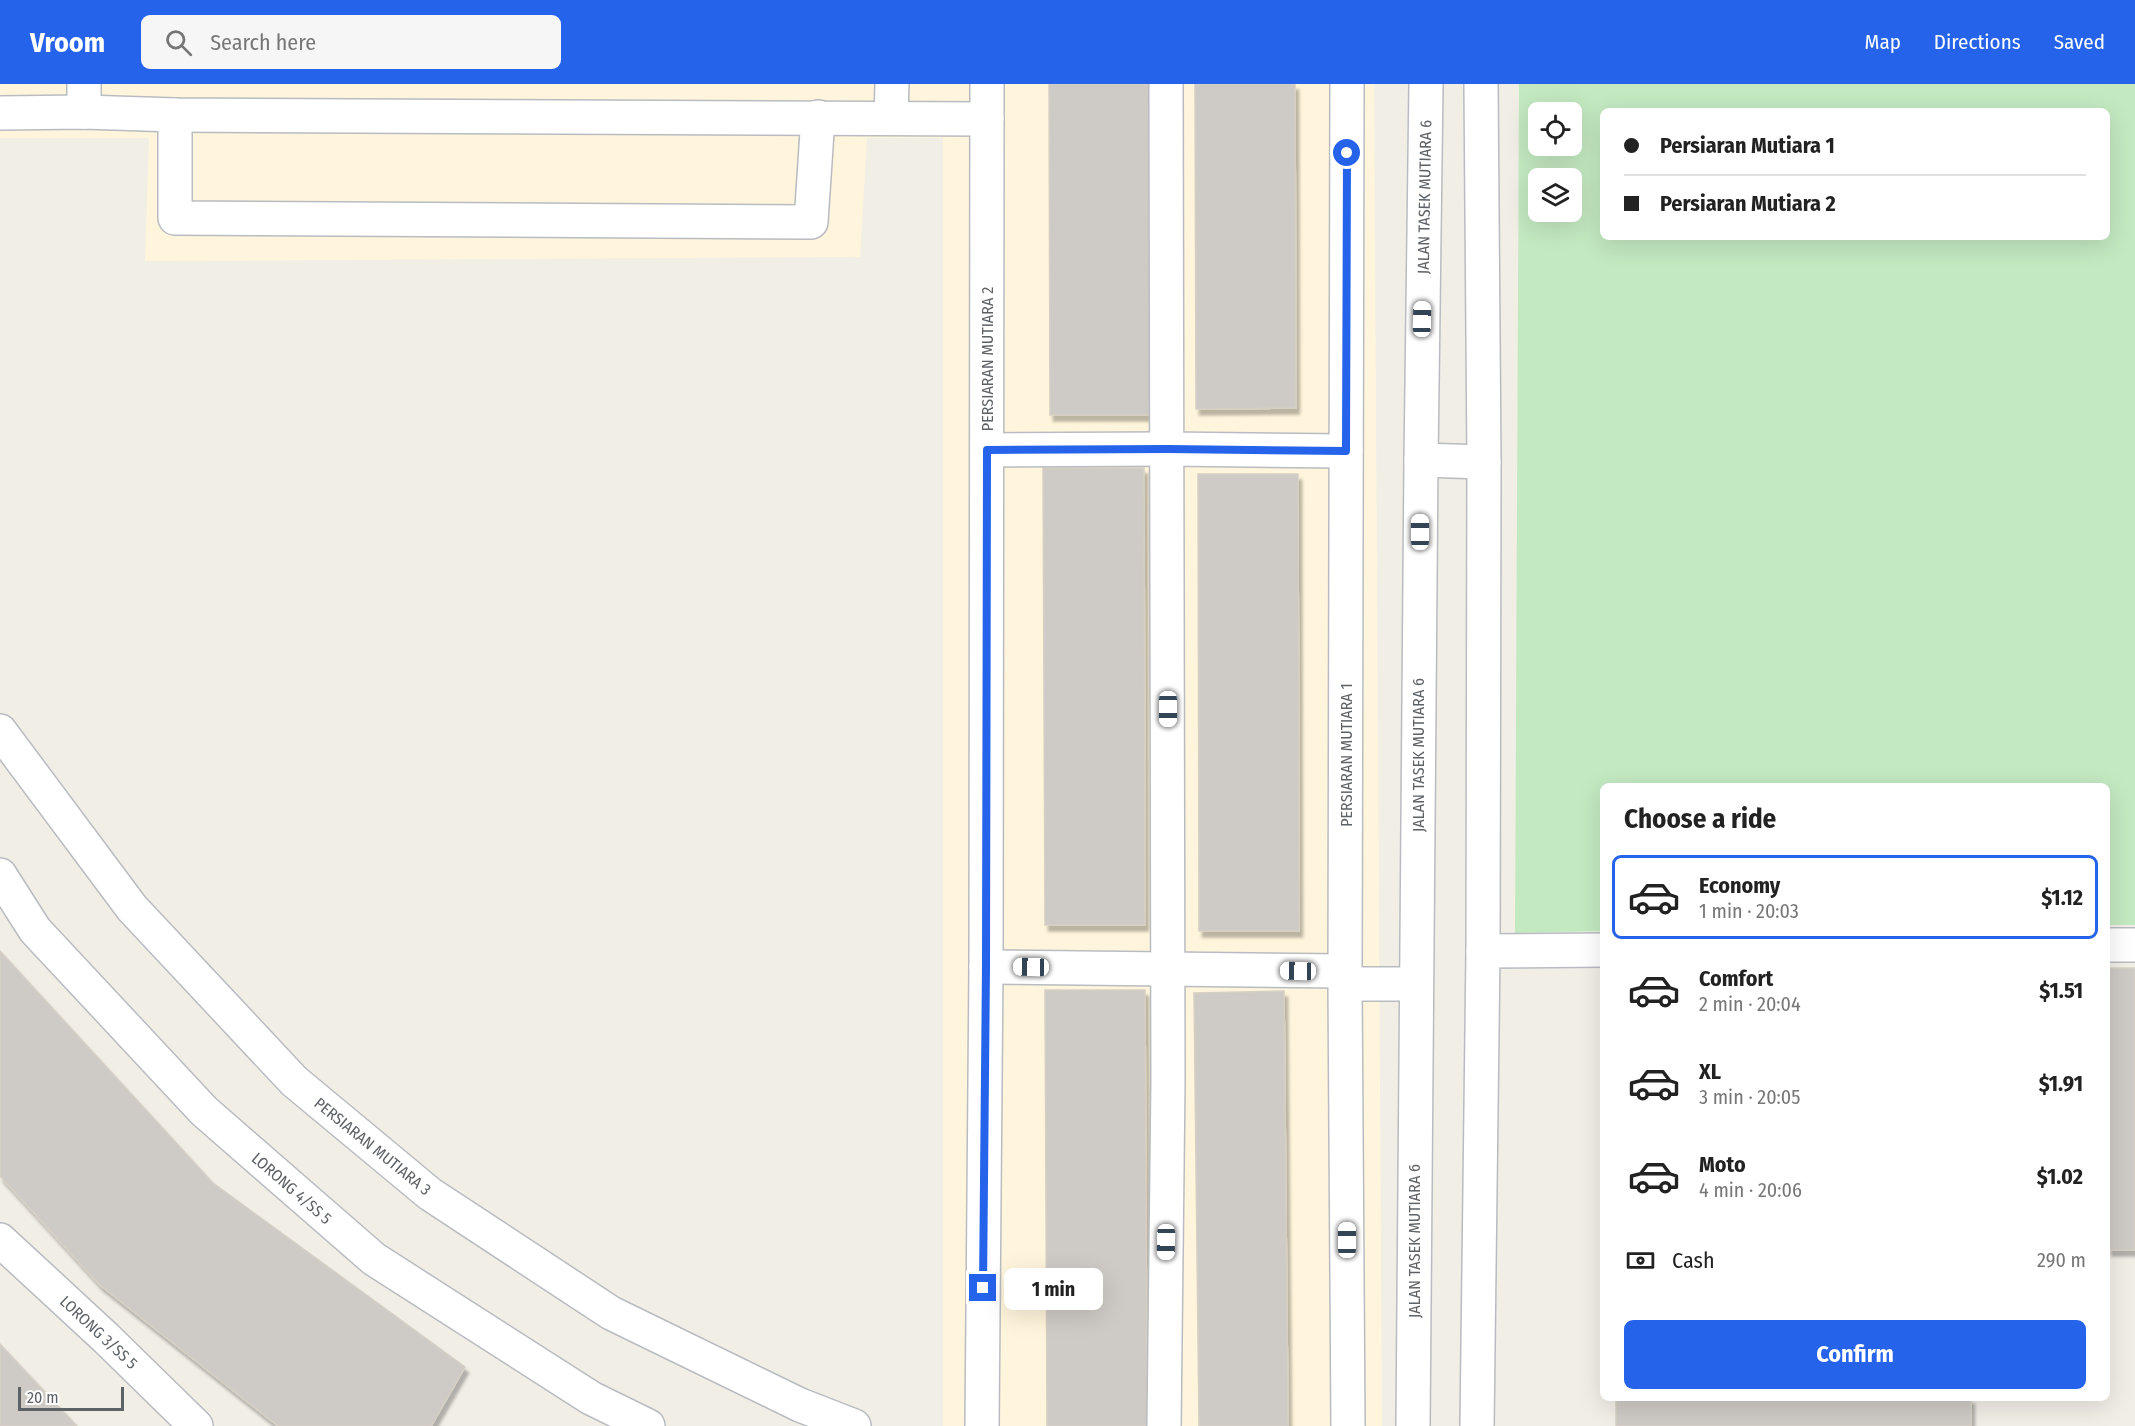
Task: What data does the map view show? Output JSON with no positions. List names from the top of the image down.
{
  "streets": {
    "street": [
      "JALAN TASEK MUTIARA 6",
      "PERSIARAN MUTIARA 2",
      "PERSIARAN MUTIARA 1",
      "PERSIARAN MUTIARA 3",
      "LORONG 4/SS 5",
      "LORONG 3/SS 5"
    ]
  },
  "scale_bar": "20 m",
  "page": {
    "header": "Vroom",
    "search": "Search here",
    "nav": ["Map", "Directions", "Saved"],
    "banner": ["Persiaran Mutiara 1", "Persiaran Mutiara 2"],
    "heading": "Choose a ride",
    "list": [
      {
        "name": "Economy",
        "note": "1 min · 20:03",
        "value": "$1.12"
      },
      {
        "name": "Comfort",
        "note": "2 min · 20:04",
        "value": "$1.51"
      },
      {
        "name": "XL",
        "note": "3 min · 20:05",
        "value": "$1.91"
      },
      {
        "name": "Moto",
        "note": "4 min · 20:06",
        "value": "$1.02"
      }
    ],
    "pay": ["Cash", "290 m"],
    "bubble": "1 min",
    "buttons": "Confirm",
    "scale": "20 m"
  }
}
